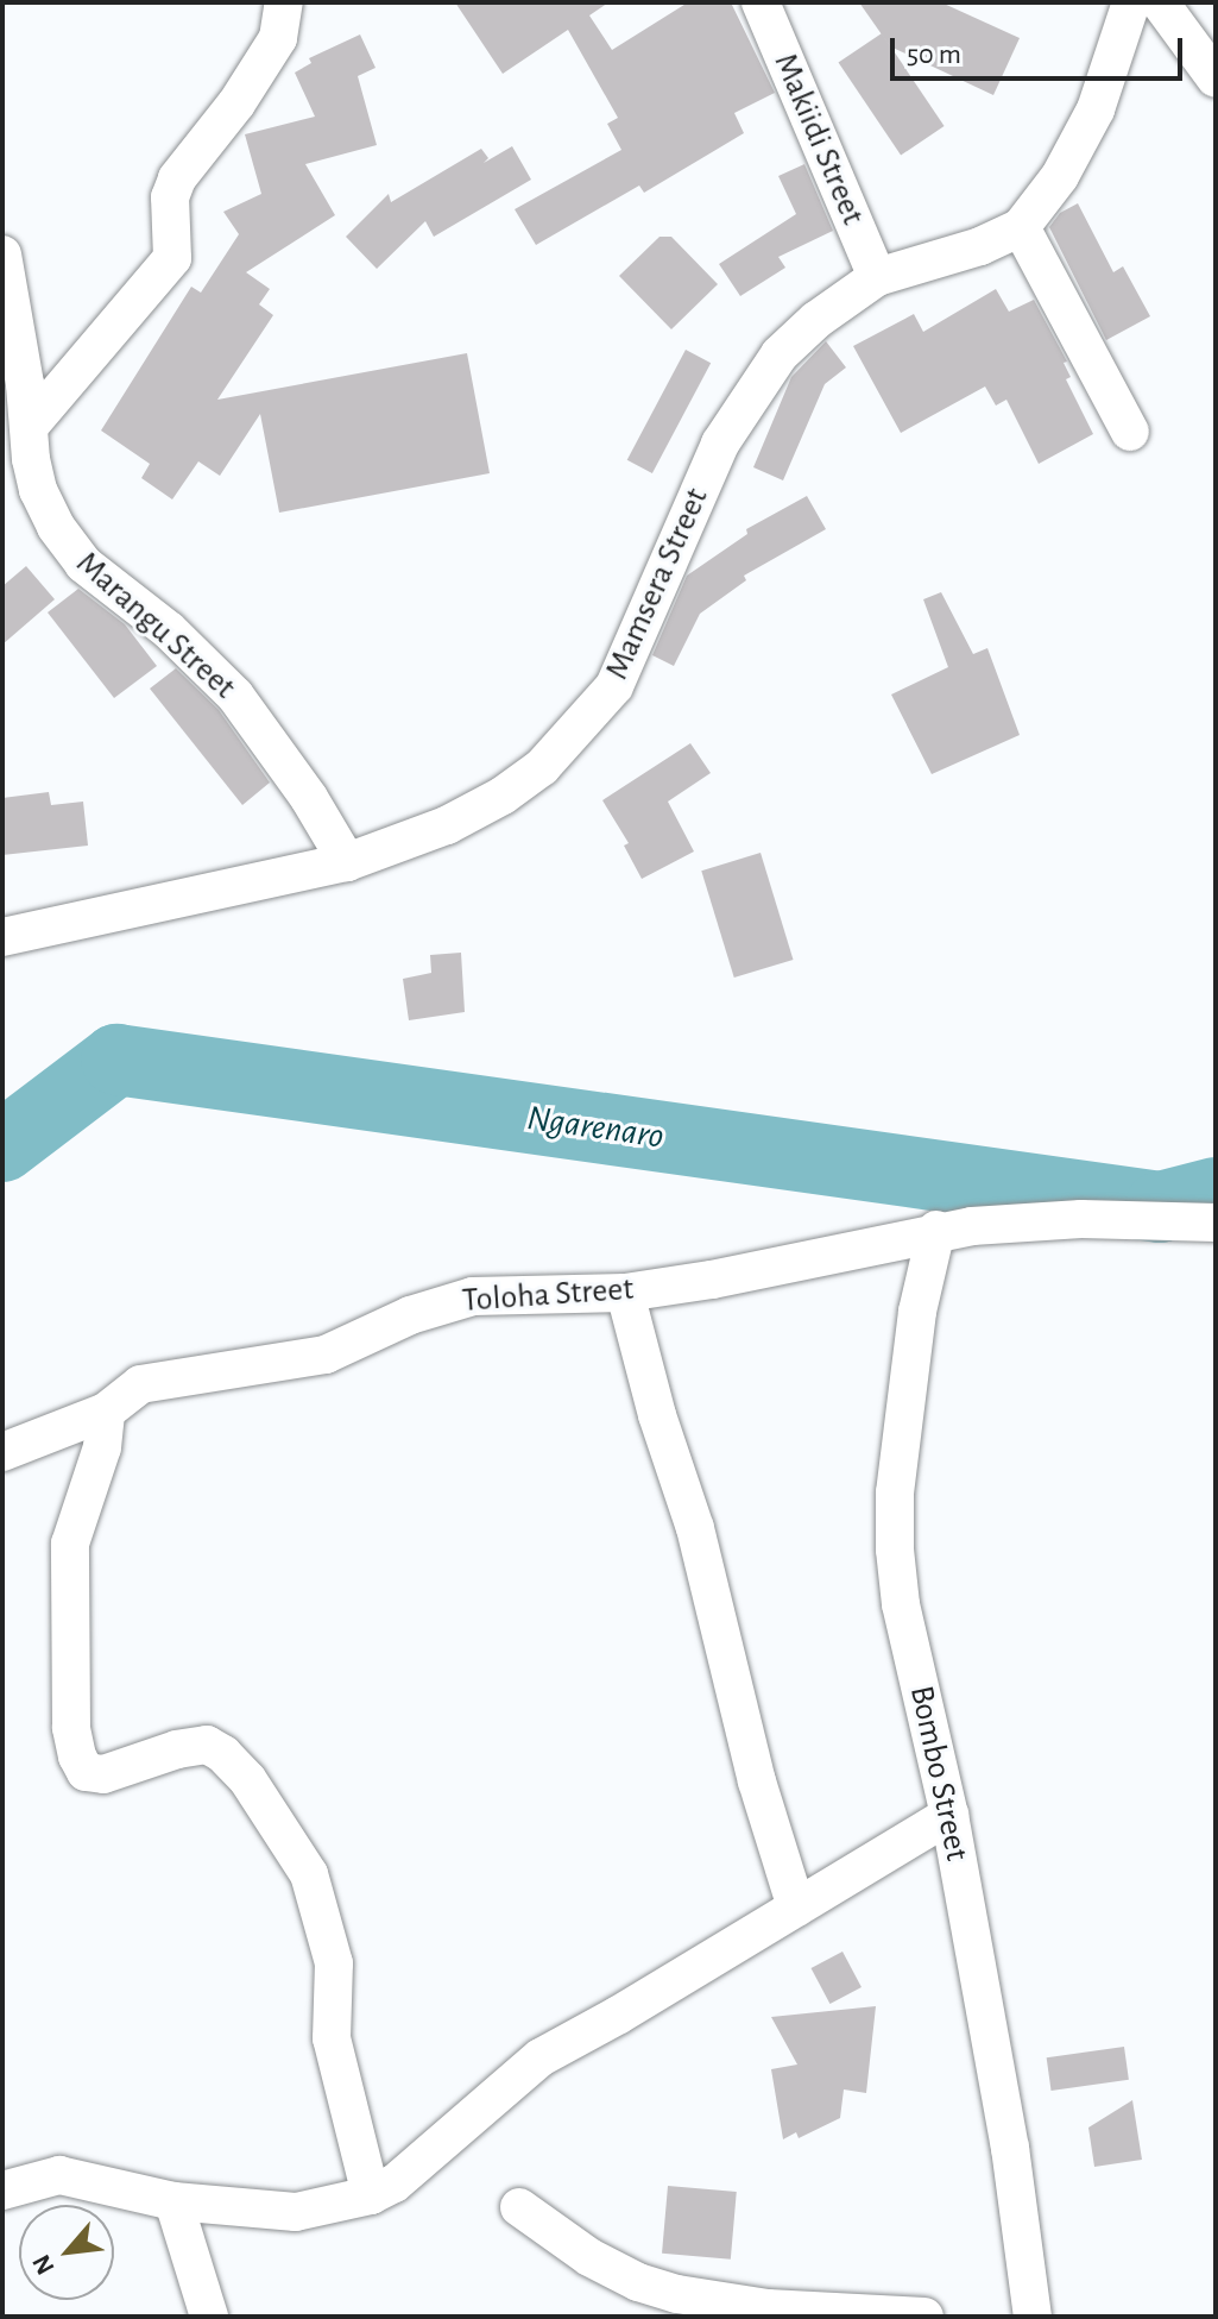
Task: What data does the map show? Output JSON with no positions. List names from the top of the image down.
{
  "streets": {
    "street": [
      "Makiidi Street",
      "Mamsera Street",
      "Marangu Street",
      "Toloha Street",
      "Bombo Street"
    ]
  },
  "crossings": [
    ["Makiidi Street", "Mamsera Street"],
    ["Mamsera Street", "Marangu Street"],
    ["Toloha Street", "Bombo Street"]
  ],
  "water": ["Ngarenaro"],
  "scale_bar": "50 m",
  "north": "bottom left"
}
